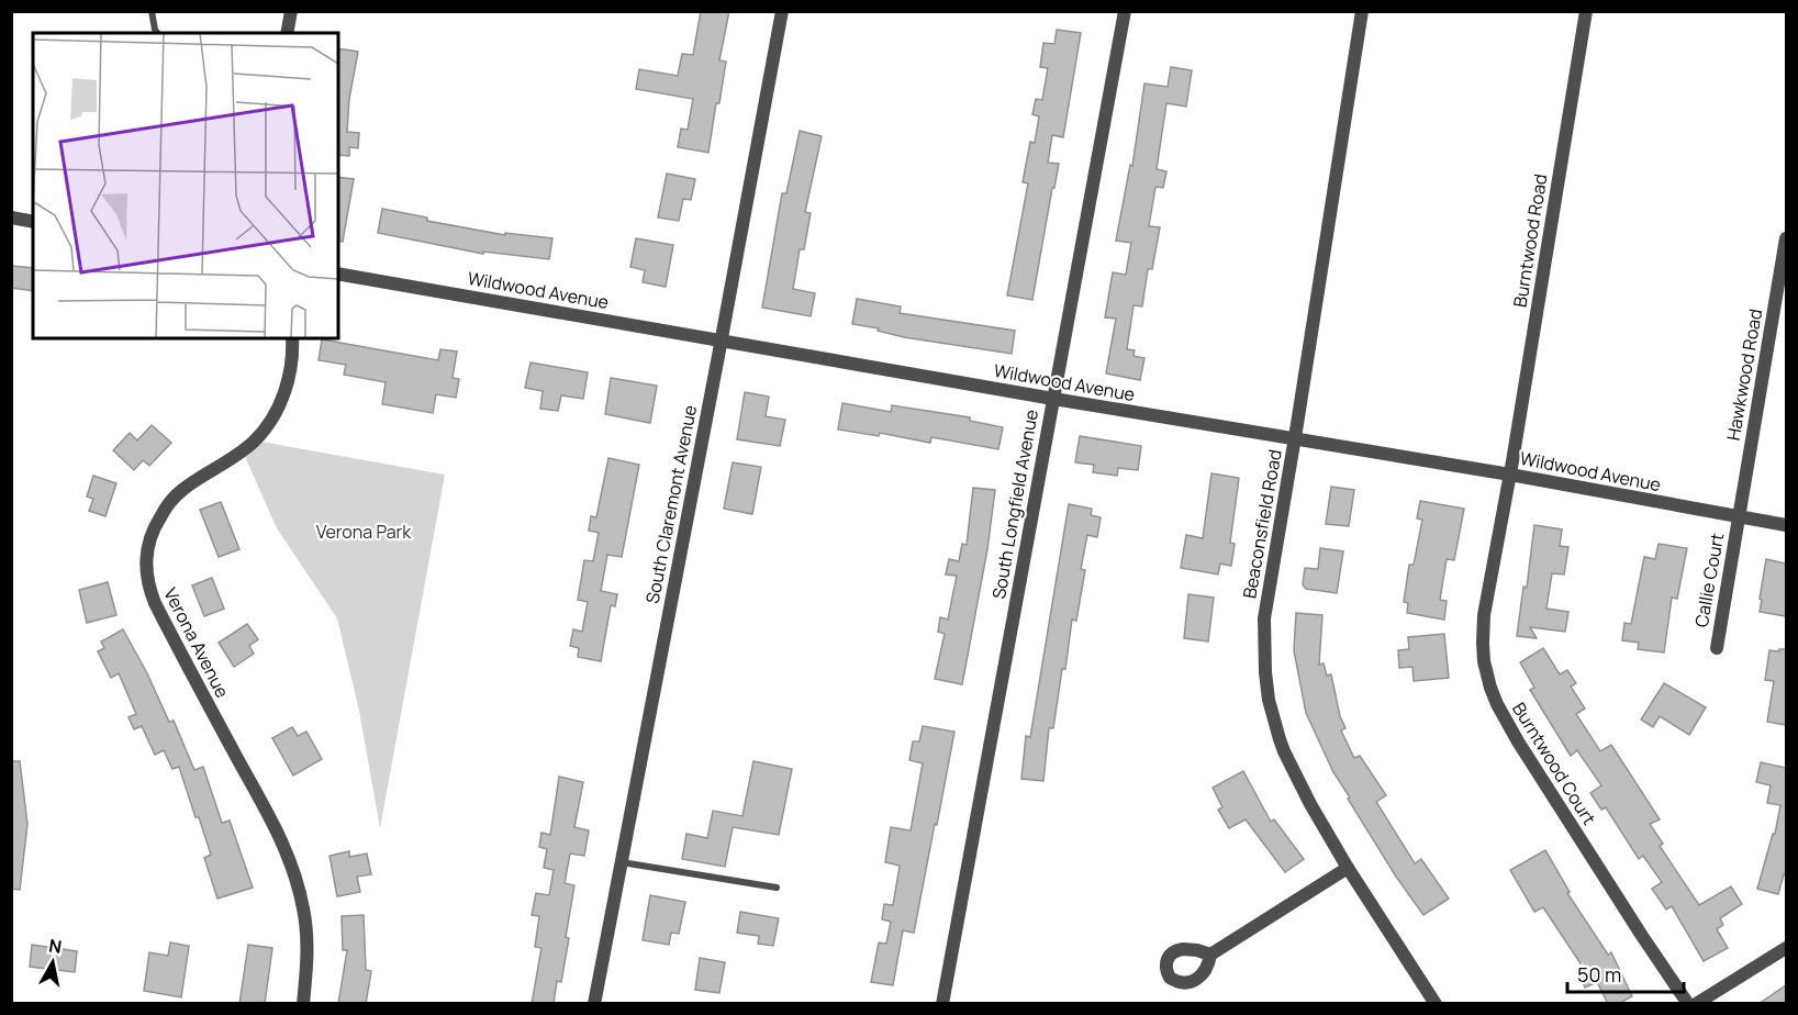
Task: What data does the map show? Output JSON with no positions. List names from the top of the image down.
{
  "streets": {
    "street": [
      "Burntwood Road",
      "Wildwood Avenue",
      "Hawkwood Road",
      "South Claremont Avenue",
      "South Longfield Avenue",
      "Beaconsfield Road",
      "Callie Court",
      "Verona Avenue",
      "Burntwood Court"
    ]
  },
  "crossings": [
    ["Burntwood Road", "Wildwood Avenue"],
    ["Burntwood Road", "Burntwood Court"],
    ["Wildwood Avenue", "Hawkwood Road"],
    ["Wildwood Avenue", "South Claremont Avenue"],
    ["Wildwood Avenue", "South Longfield Avenue"],
    ["Wildwood Avenue", "Beaconsfield Road"],
    ["Wildwood Avenue", "Callie Court"],
    ["Wildwood Avenue", "Burntwood Court"],
    ["Hawkwood Road", "Callie Court"]
  ],
  "parks": ["Verona Park"],
  "scale_bar": "50 m",
  "north": "top"
}
